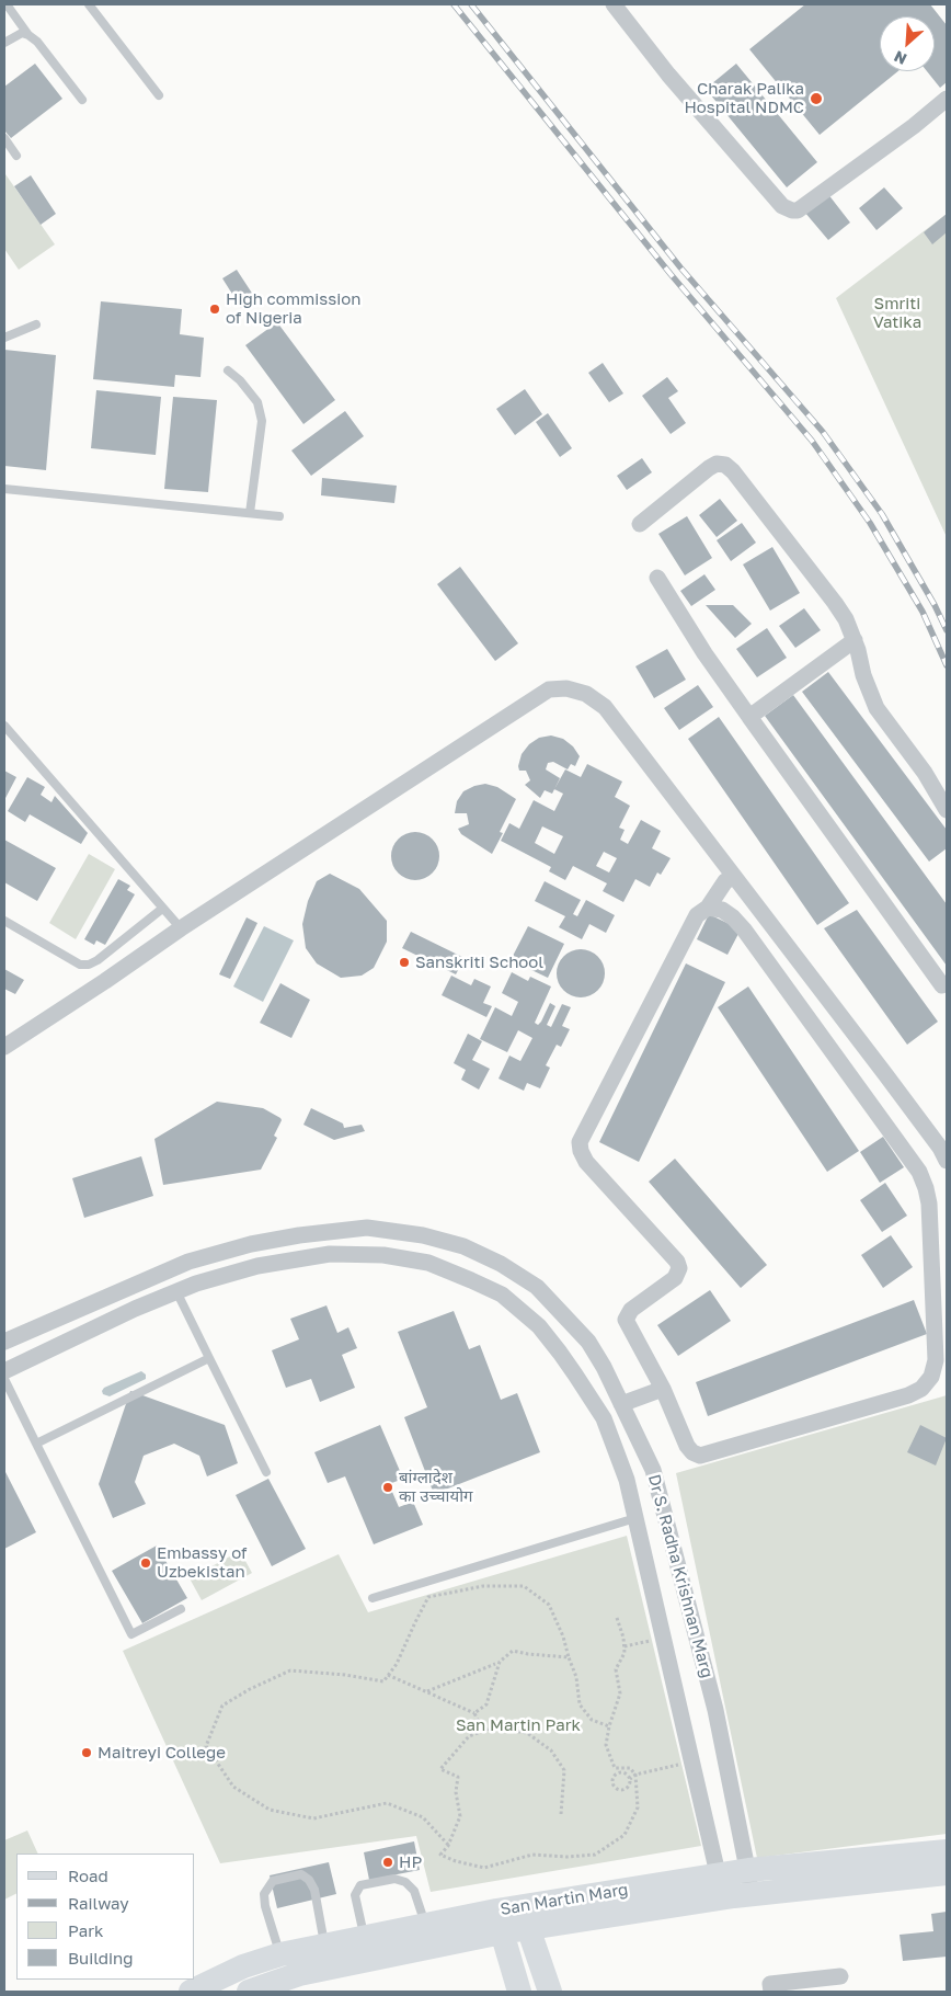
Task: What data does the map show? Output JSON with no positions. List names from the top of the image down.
{
  "streets": {
    "street": ["Dr S. Radha Krishnan Marg", "San Martin Marg"]
  },
  "crossings": [
    ["Dr S. Radha Krishnan Marg", "San Martin Marg"]
  ],
  "parks": ["Smriti Vatika", "San Martin Park"],
  "places": [
    "Charak Palika Hospital NDMC",
    "High commission of Nigeria",
    "Sanskriti School",
    "बांग्लादेश का उच्चायोग",
    "Embassy of Uzbekistan",
    "Maitreyi College",
    "HP"
  ],
  "legend": [
    "Road",
    "Railway",
    "Park",
    "Building"
  ],
  "north": "bottom left"
}
